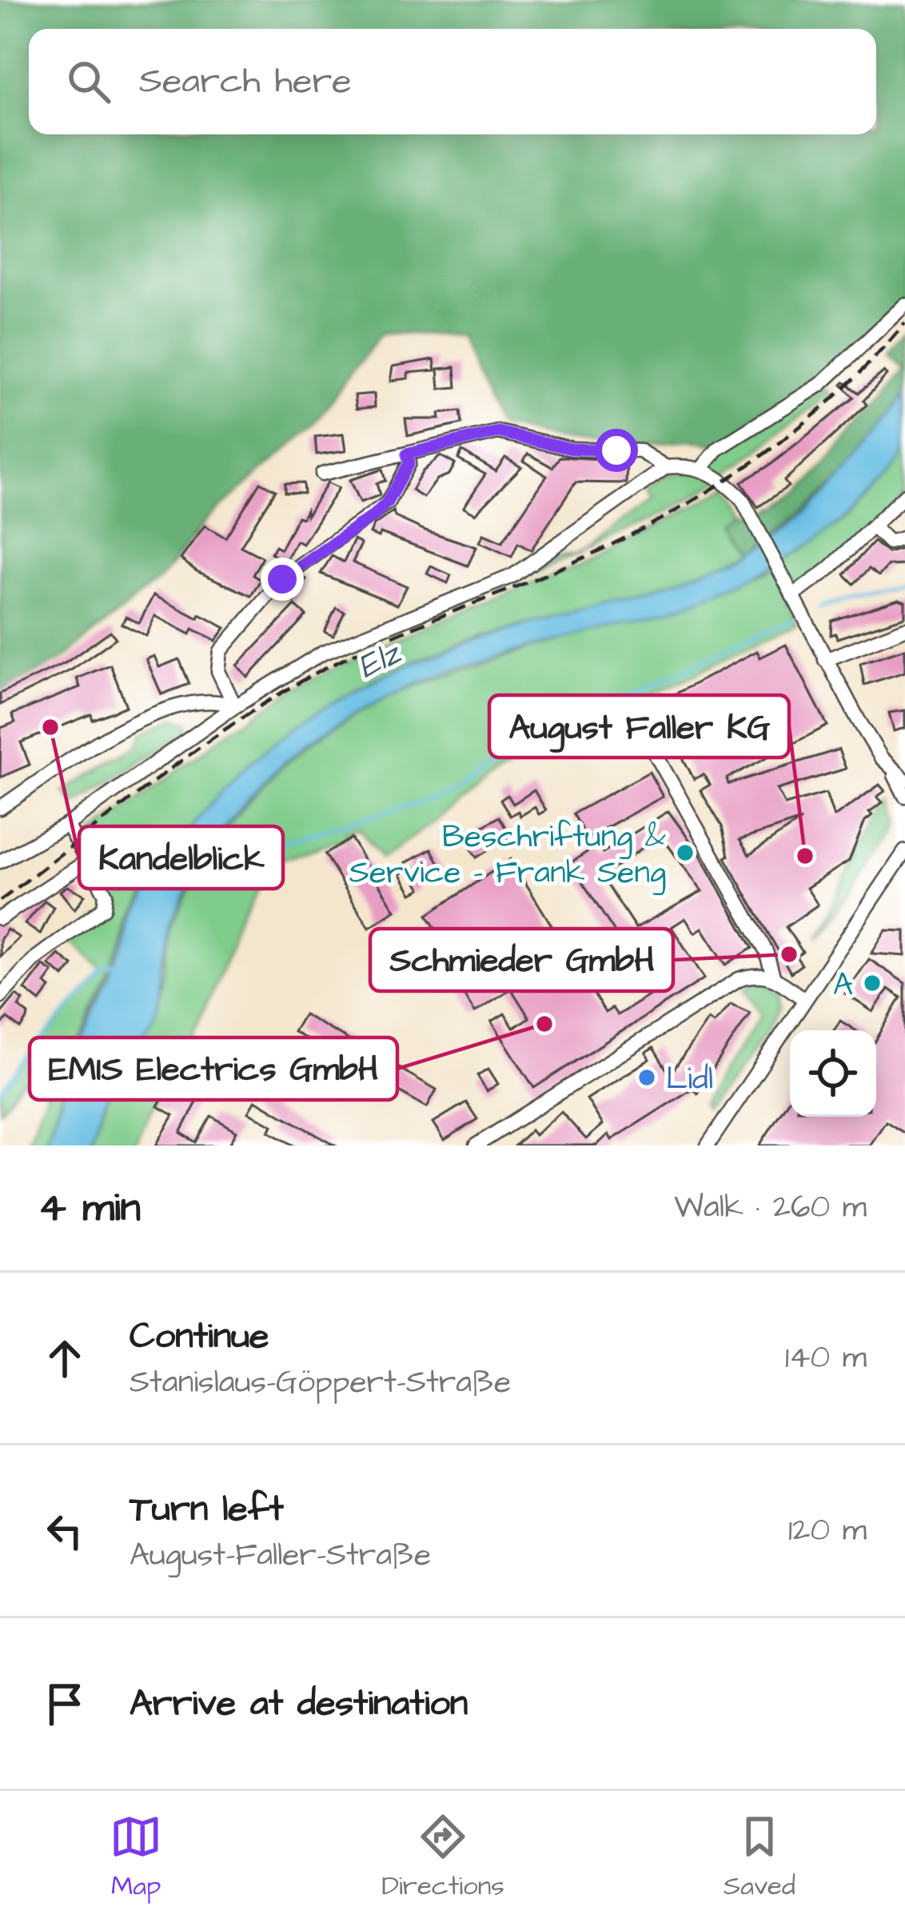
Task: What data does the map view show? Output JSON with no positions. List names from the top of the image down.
{
  "water": ["Elz"],
  "places": [
    "Kandelblick",
    "Beschriftung & Service - Frank Seng",
    "August Faller KG",
    "Schmieder GmbH",
    "A",
    "EMIS Electrics GmbH",
    "Lidl"
  ],
  "page": {
    "search": "Search here",
    "heading": ["4 min", "Walk · 260 m"],
    "list": [
      ["Continue", "Stanislaus-Göppert-Straße", "140 m"],
      ["Turn left", "August-Faller-Straße", "120 m"],
      "Arrive at destination"
    ],
    "nav": ["Map", "Directions", "Saved"]
  }
}
